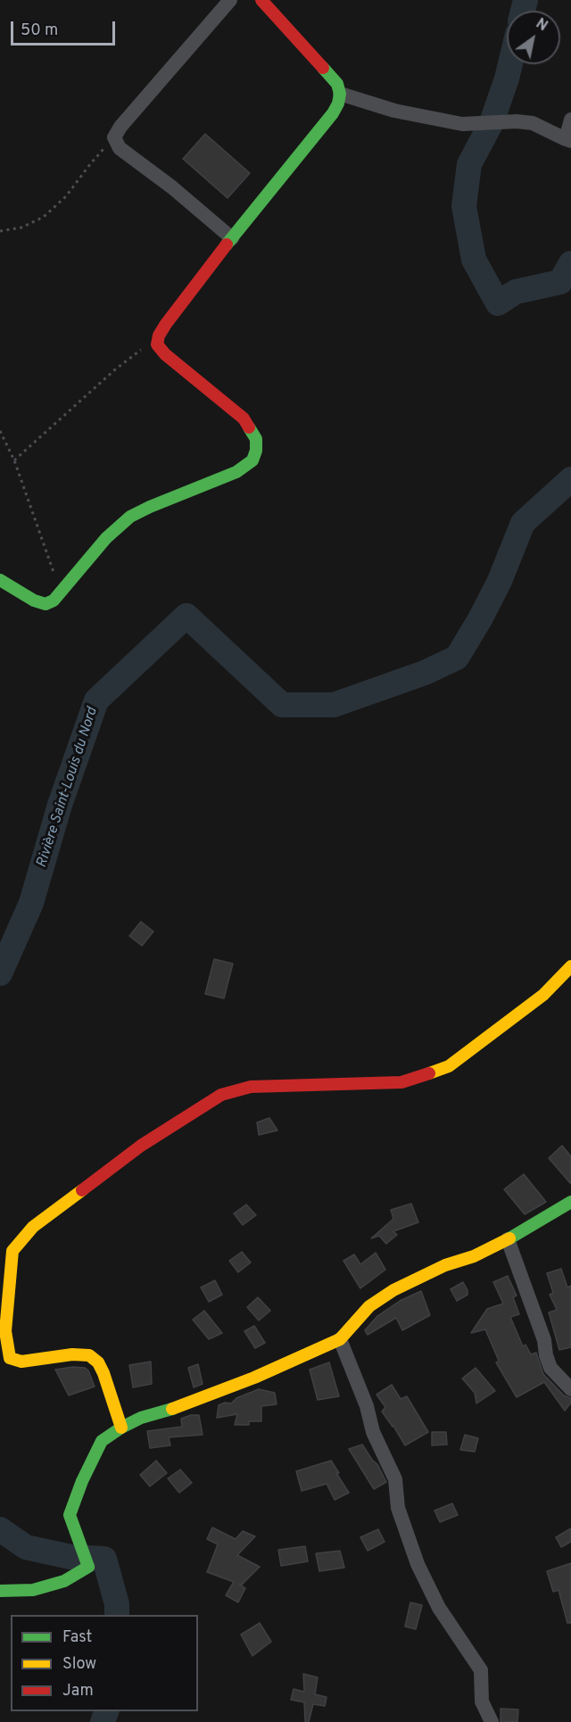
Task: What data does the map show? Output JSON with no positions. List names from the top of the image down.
{
  "water": ["Rivière Saint-Louis du Nord"],
  "legend": ["Fast", "Slow", "Jam"],
  "scale_bar": "50 m",
  "north": "top right"
}
